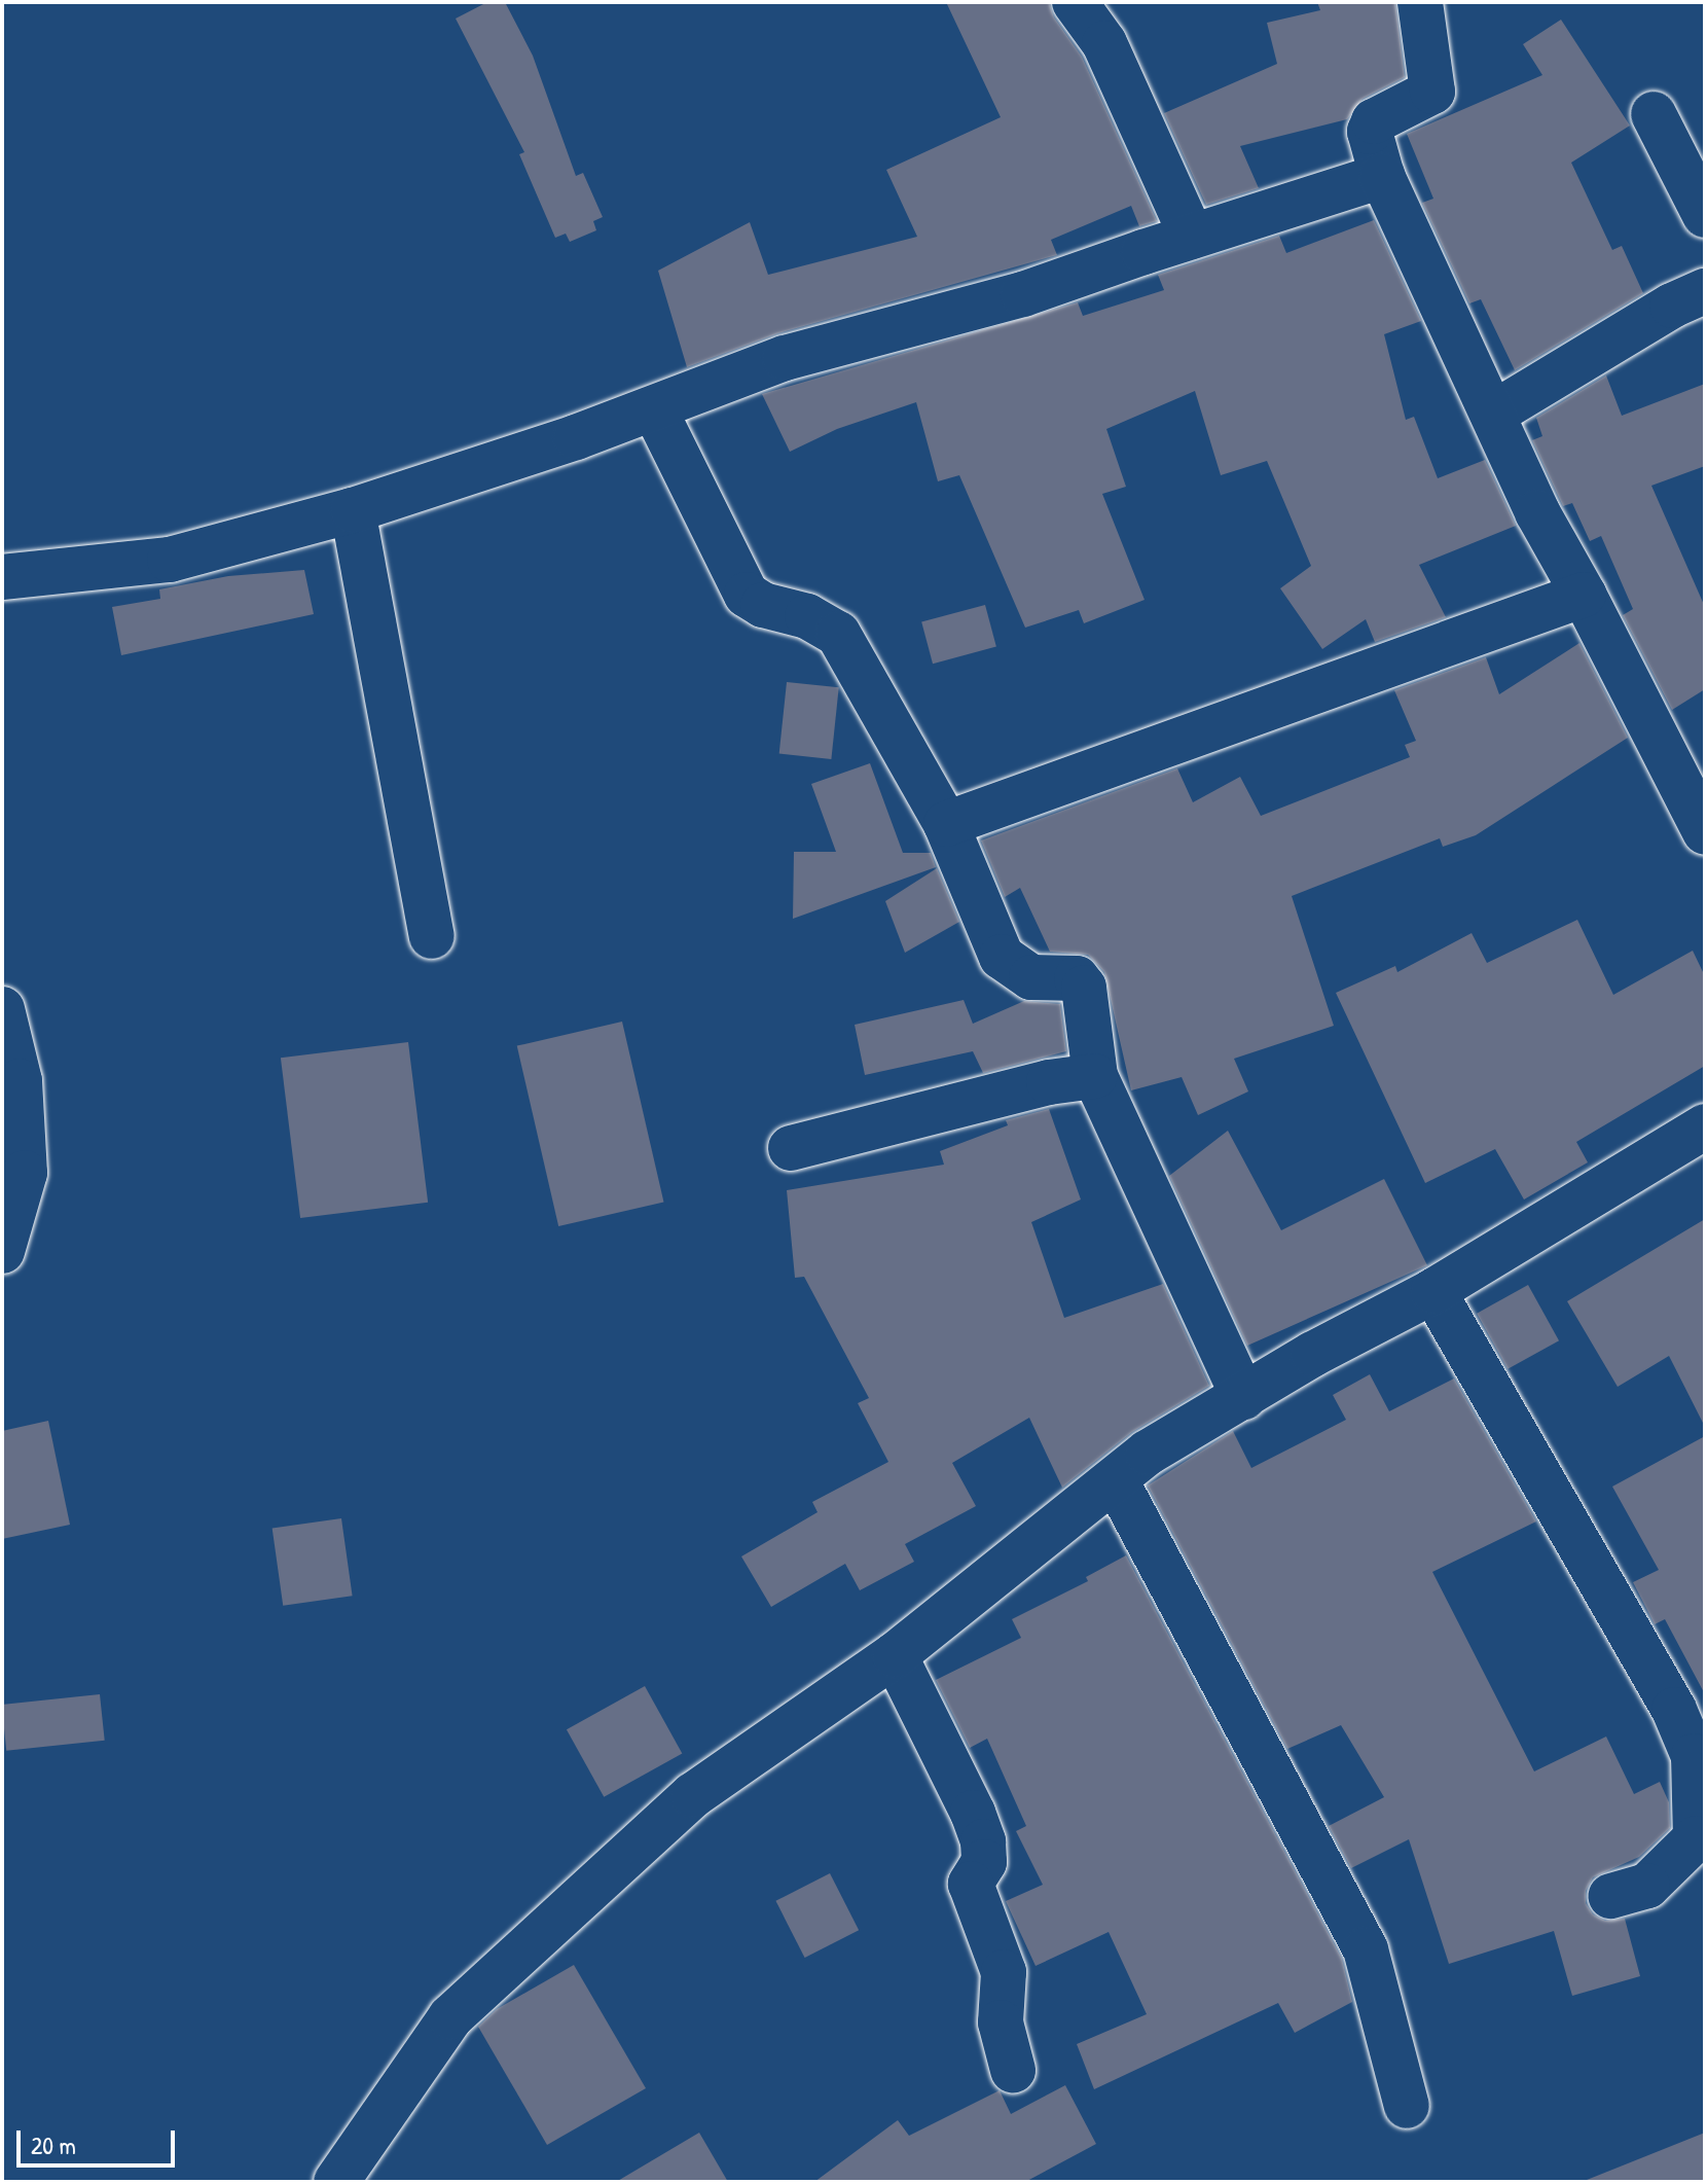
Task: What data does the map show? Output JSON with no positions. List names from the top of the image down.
{
  "scale_bar": "20 m"
}
